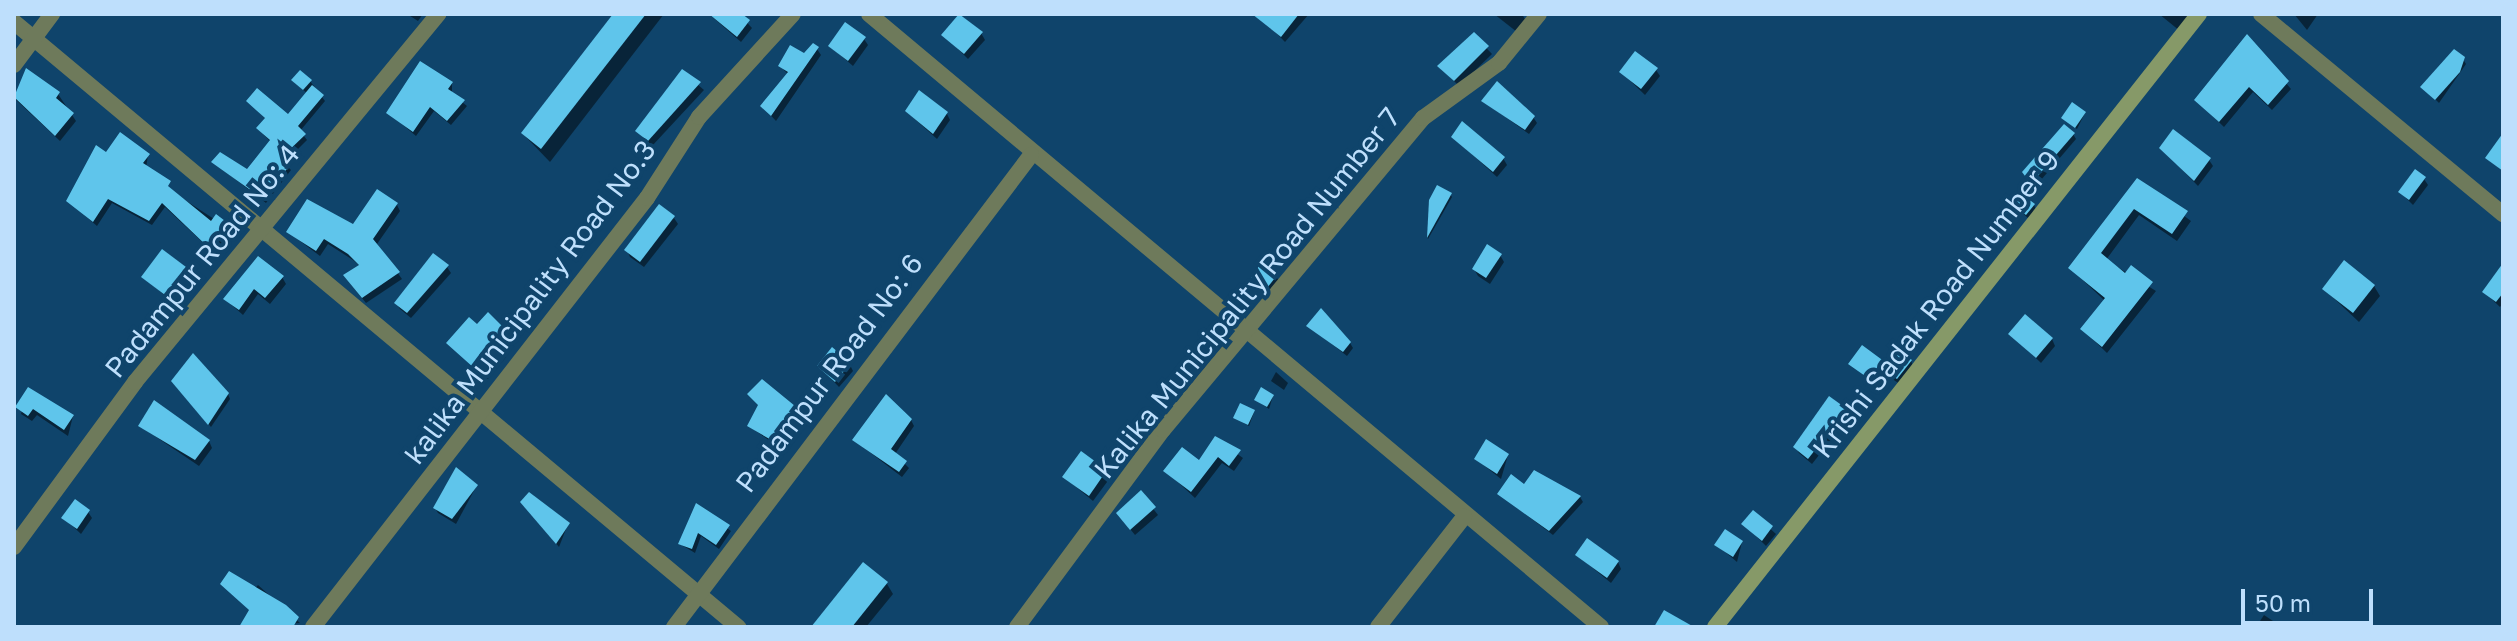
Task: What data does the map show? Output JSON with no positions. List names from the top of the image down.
{
  "streets": {
    "street": [
      "Padampur Road No: 4",
      "Kalika Municipality Road Number 7",
      "kalika Municipality Road No.3",
      "Krishi Sadak Road Number 9",
      "Padampur Road No: 6"
    ]
  },
  "scale_bar": "50 m"
}
